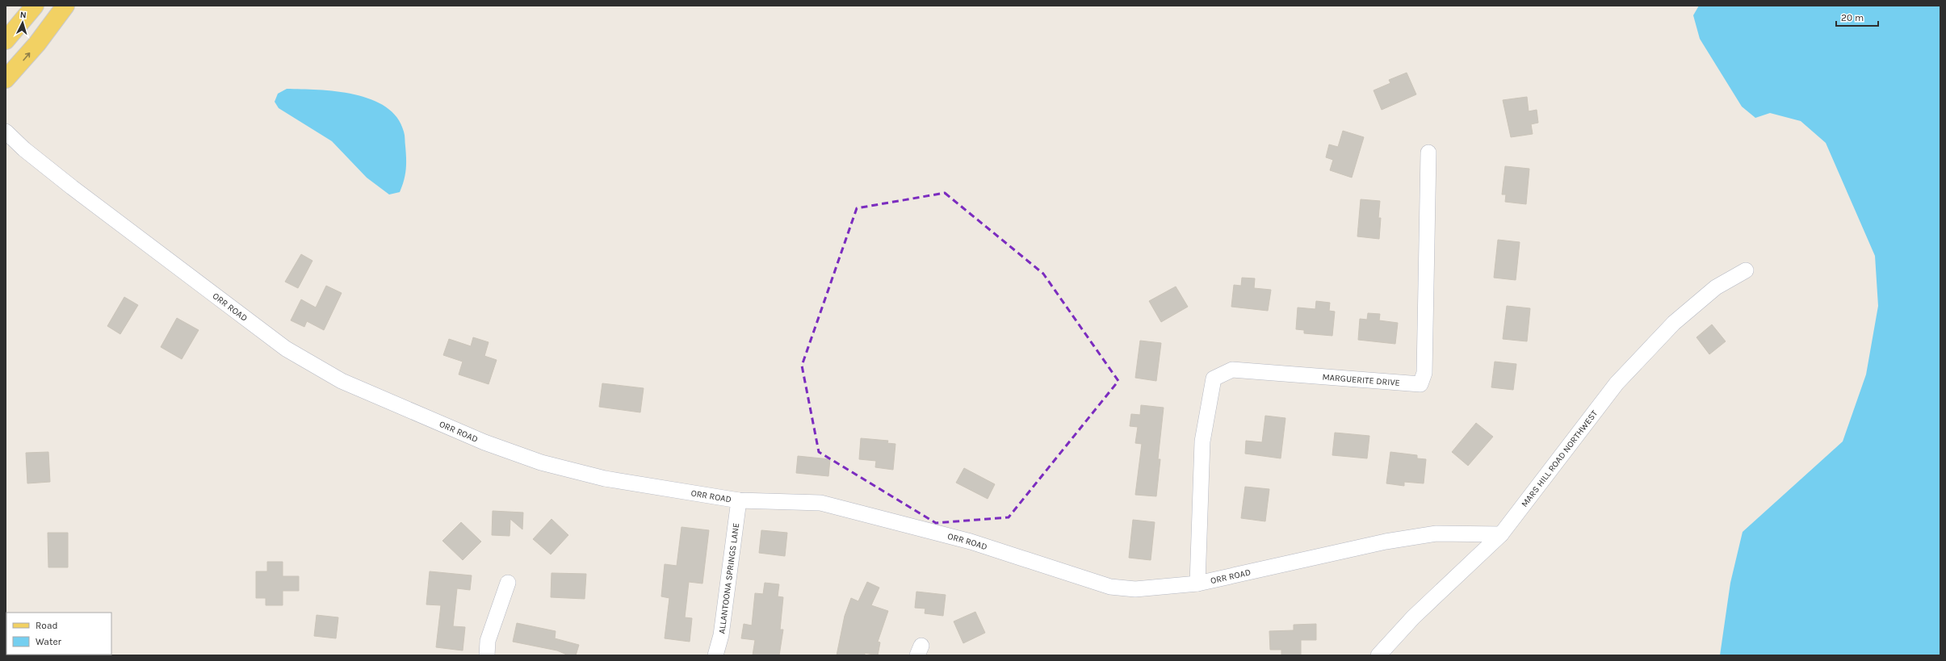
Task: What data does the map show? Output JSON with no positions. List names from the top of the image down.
{
  "streets": {
    "street": [
      "ORR ROAD",
      "MARGUERITE DRIVE",
      "MARS HILL ROAD NORTHWEST",
      "ALLANTOONA SPRINGS LANE"
    ]
  },
  "crossings": [
    ["ORR ROAD", "MARGUERITE DRIVE"],
    ["ORR ROAD", "MARS HILL ROAD NORTHWEST"],
    ["ORR ROAD", "ALLANTOONA SPRINGS LANE"]
  ],
  "legend": ["Road", "Water"],
  "scale_bar": "20 m",
  "north": "top"
}
